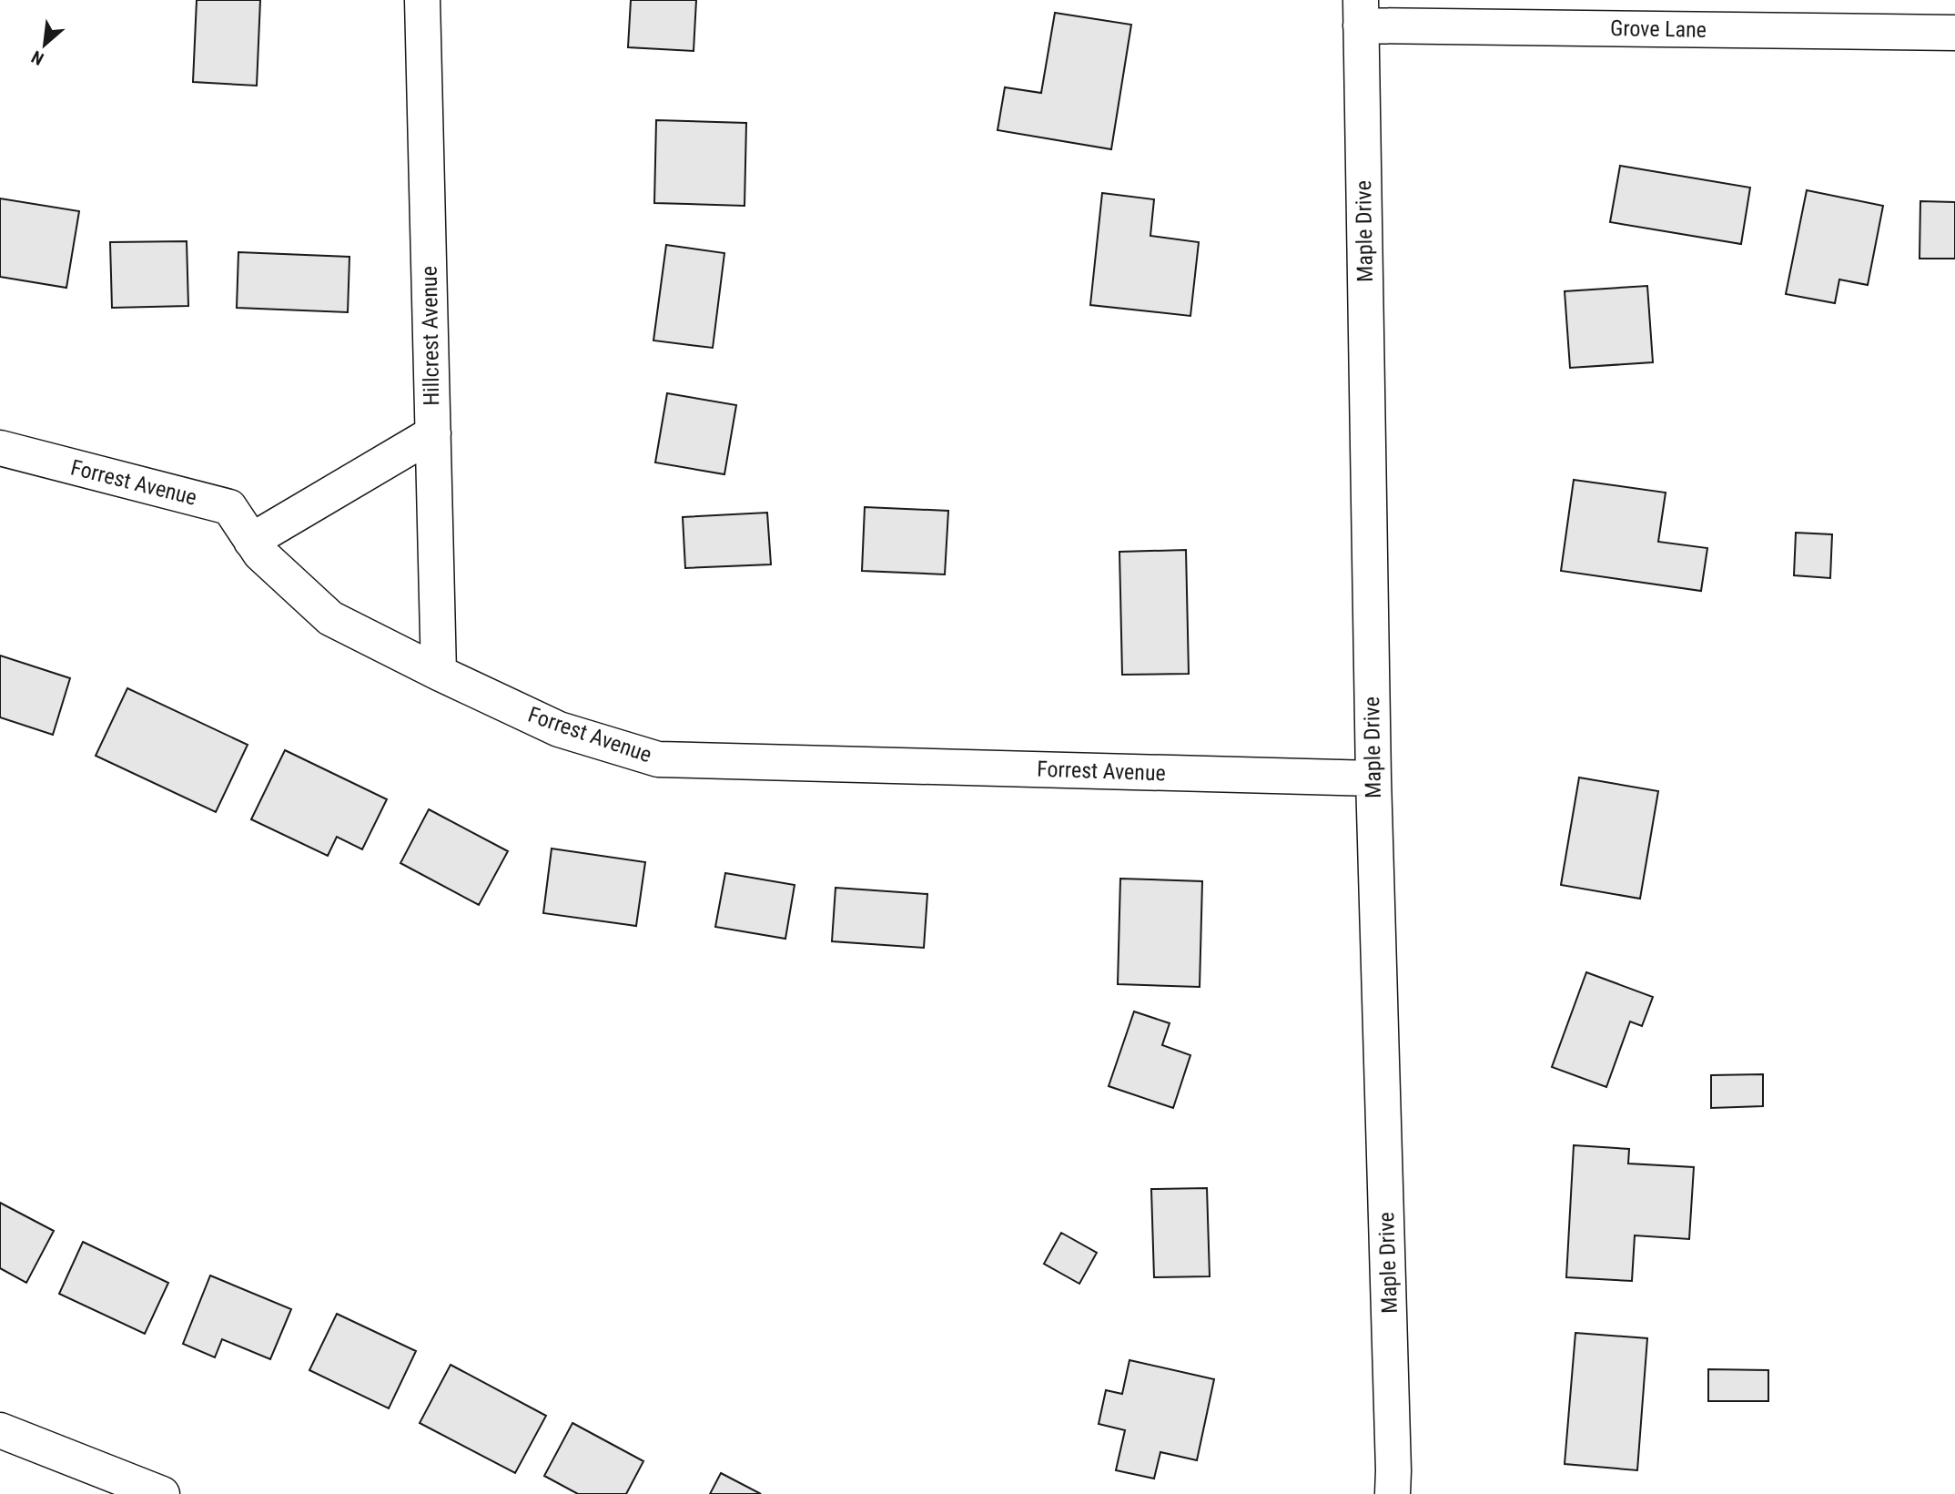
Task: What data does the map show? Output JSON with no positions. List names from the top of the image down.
{
  "streets": {
    "street": [
      "Grove Lane",
      "Maple Drive",
      "Hillcrest Avenue",
      "Forrest Avenue"
    ]
  },
  "crossings": [
    ["Grove Lane", "Maple Drive"],
    ["Maple Drive", "Forrest Avenue"],
    ["Hillcrest Avenue", "Forrest Avenue"]
  ],
  "north": "bottom left"
}
